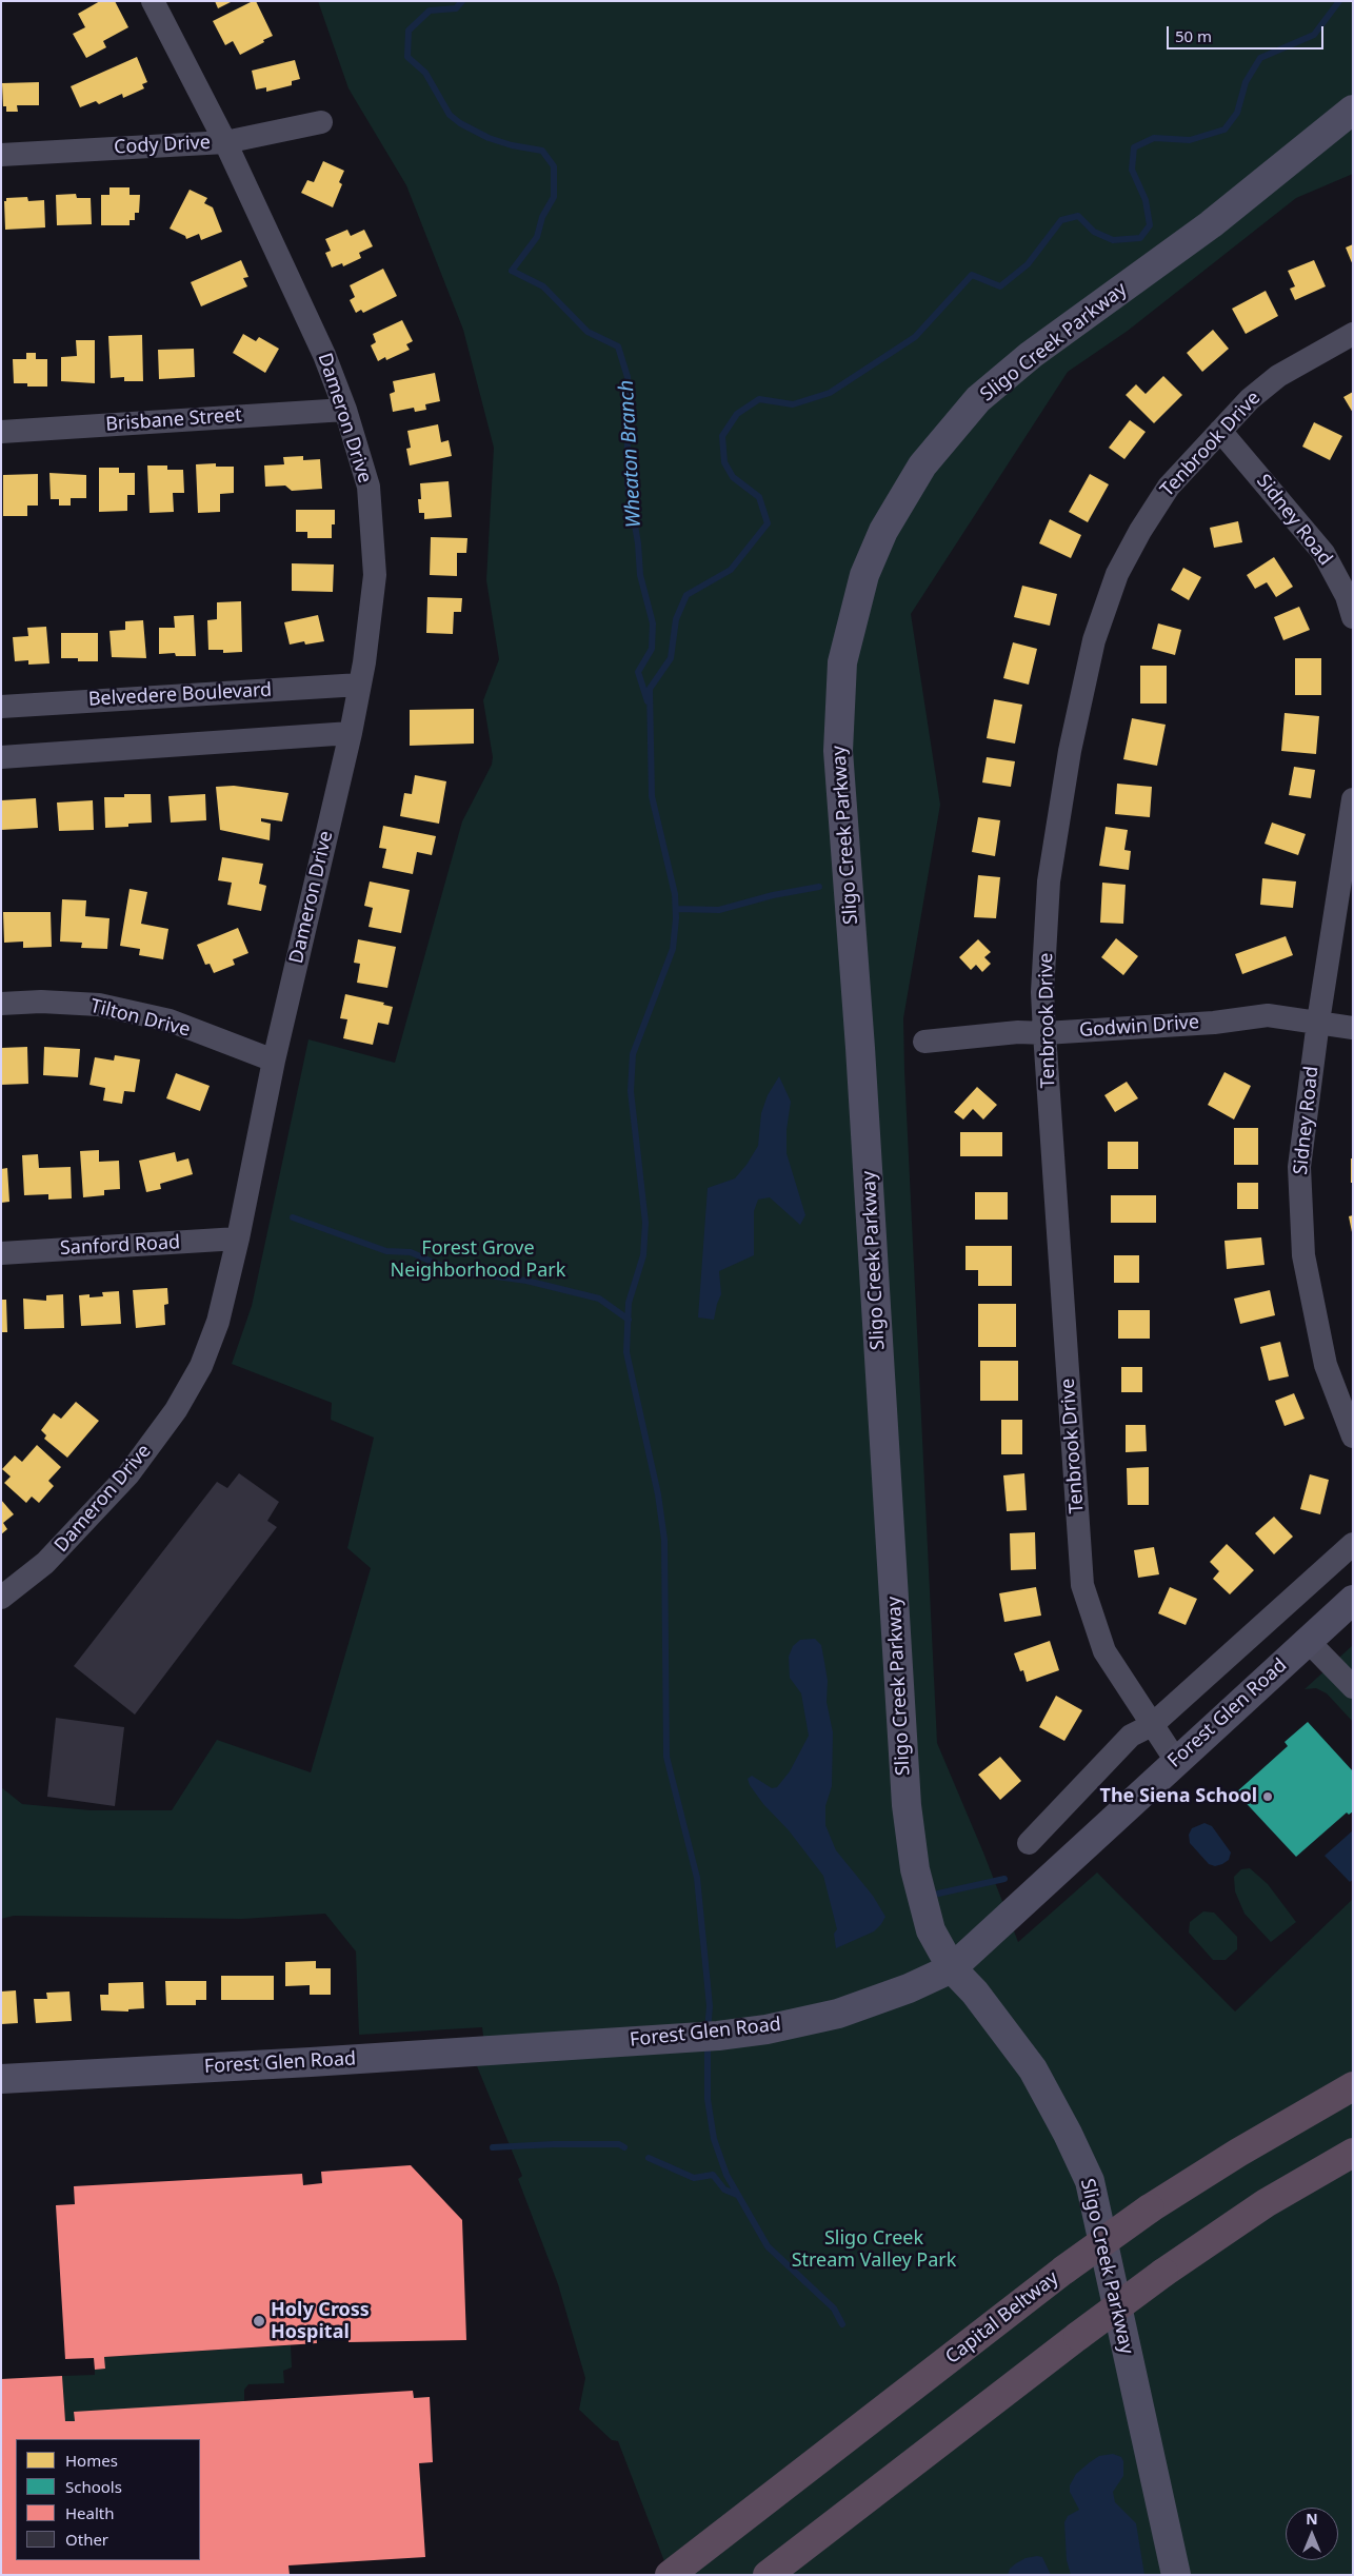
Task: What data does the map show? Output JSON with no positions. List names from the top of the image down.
{
  "streets": {
    "highway": ["Capital Beltway"],
    "street": [
      "Cody Drive",
      "Sligo Creek Parkway",
      "Dameron Drive",
      "Brisbane Street",
      "Tenbrook Drive",
      "Sidney Road",
      "Belvedere Boulevard",
      "Tilton Drive",
      "Godwin Drive",
      "Sanford Road",
      "Forest Glen Road"
    ]
  },
  "crossings": [
    ["Cody Drive", "Dameron Drive"],
    ["Sligo Creek Parkway", "Forest Glen Road"],
    ["Dameron Drive", "Brisbane Street"],
    ["Dameron Drive", "Belvedere Boulevard"],
    ["Dameron Drive", "Tilton Drive"],
    ["Dameron Drive", "Sanford Road"],
    ["Tenbrook Drive", "Sidney Road"],
    ["Tenbrook Drive", "Godwin Drive"],
    ["Tenbrook Drive", "Forest Glen Road"],
    ["Sidney Road", "Godwin Drive"]
  ],
  "water": ["Wheaton Branch"],
  "parks": ["Forest Grove Neighborhood Park", "Sligo Creek Stream Valley Park"],
  "places": ["The Siena School", "Holy Cross Hospital"],
  "legend": [
    "Homes",
    "Schools",
    "Health",
    "Other"
  ],
  "scale_bar": "50 m",
  "north": "top"
}
